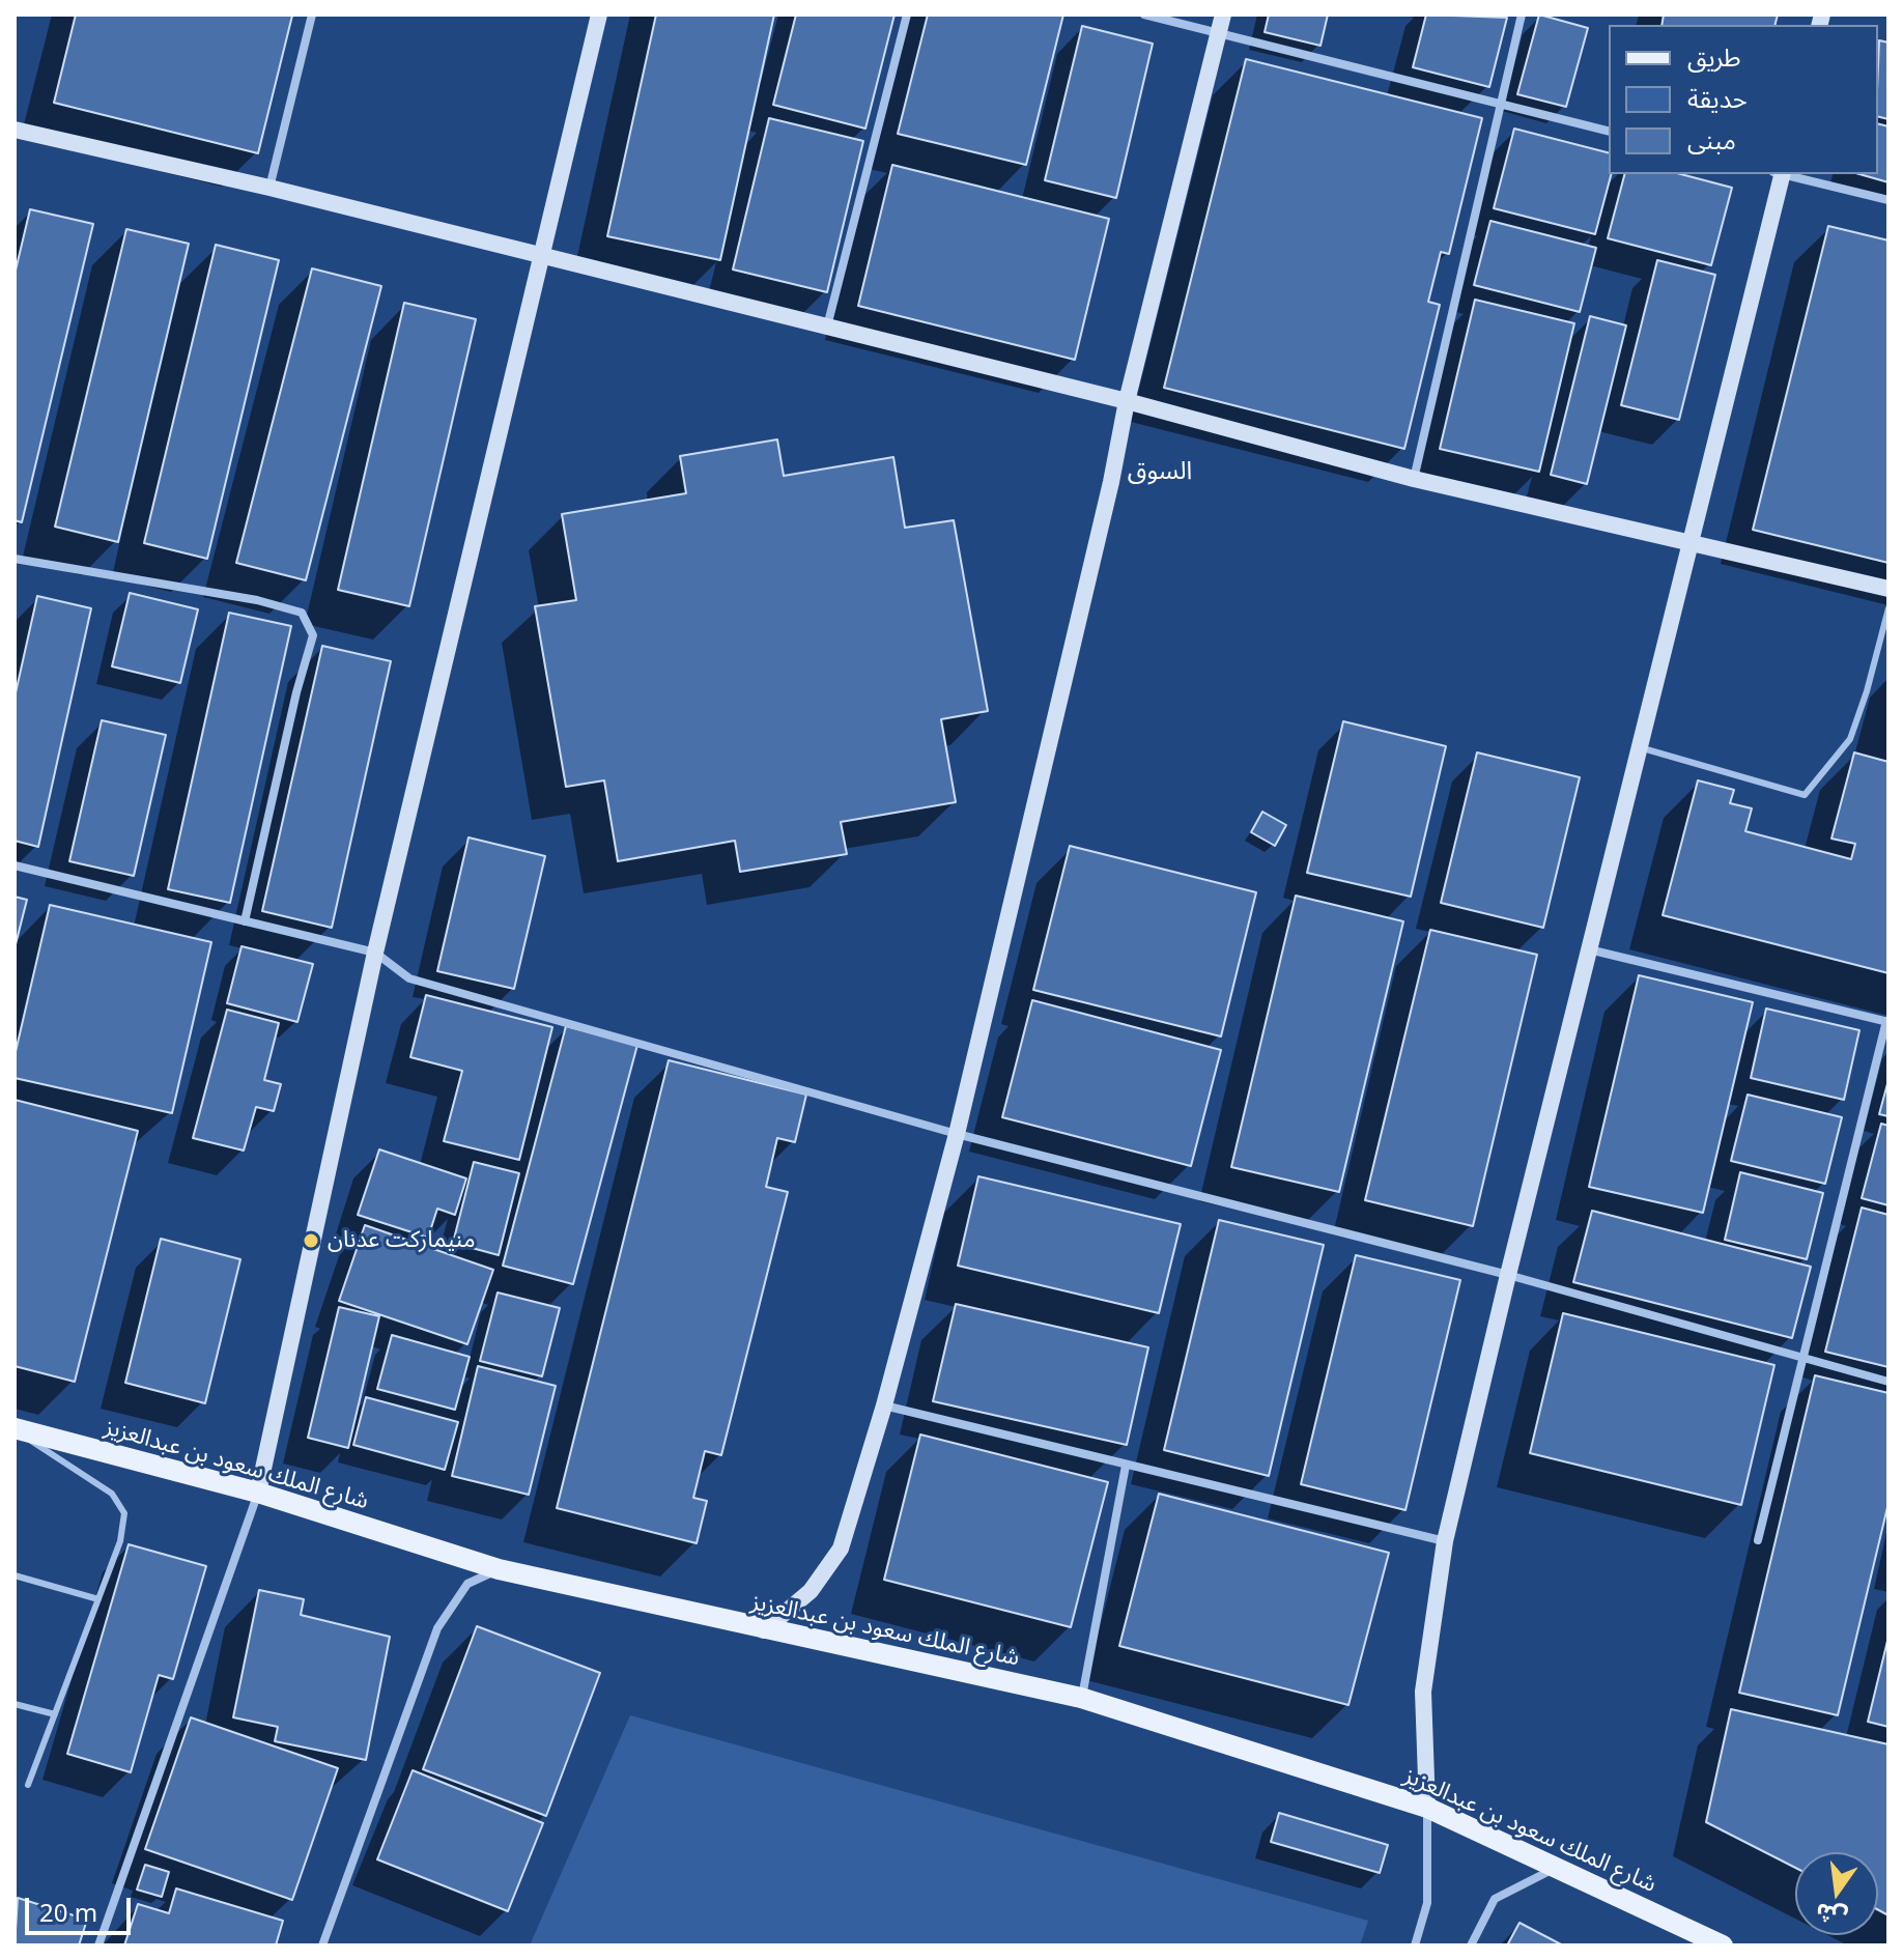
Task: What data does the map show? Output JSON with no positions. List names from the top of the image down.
{
  "streets": {
    "main road": ["شارع الملك سعود بن عبدالعزيز"]
  },
  "districts": ["السوق"],
  "places": ["منيماركت عدنان"],
  "legend": ["طريق", "حديقة", "مبنى"],
  "scale_bar": "20 m",
  "north": "bottom"
}
